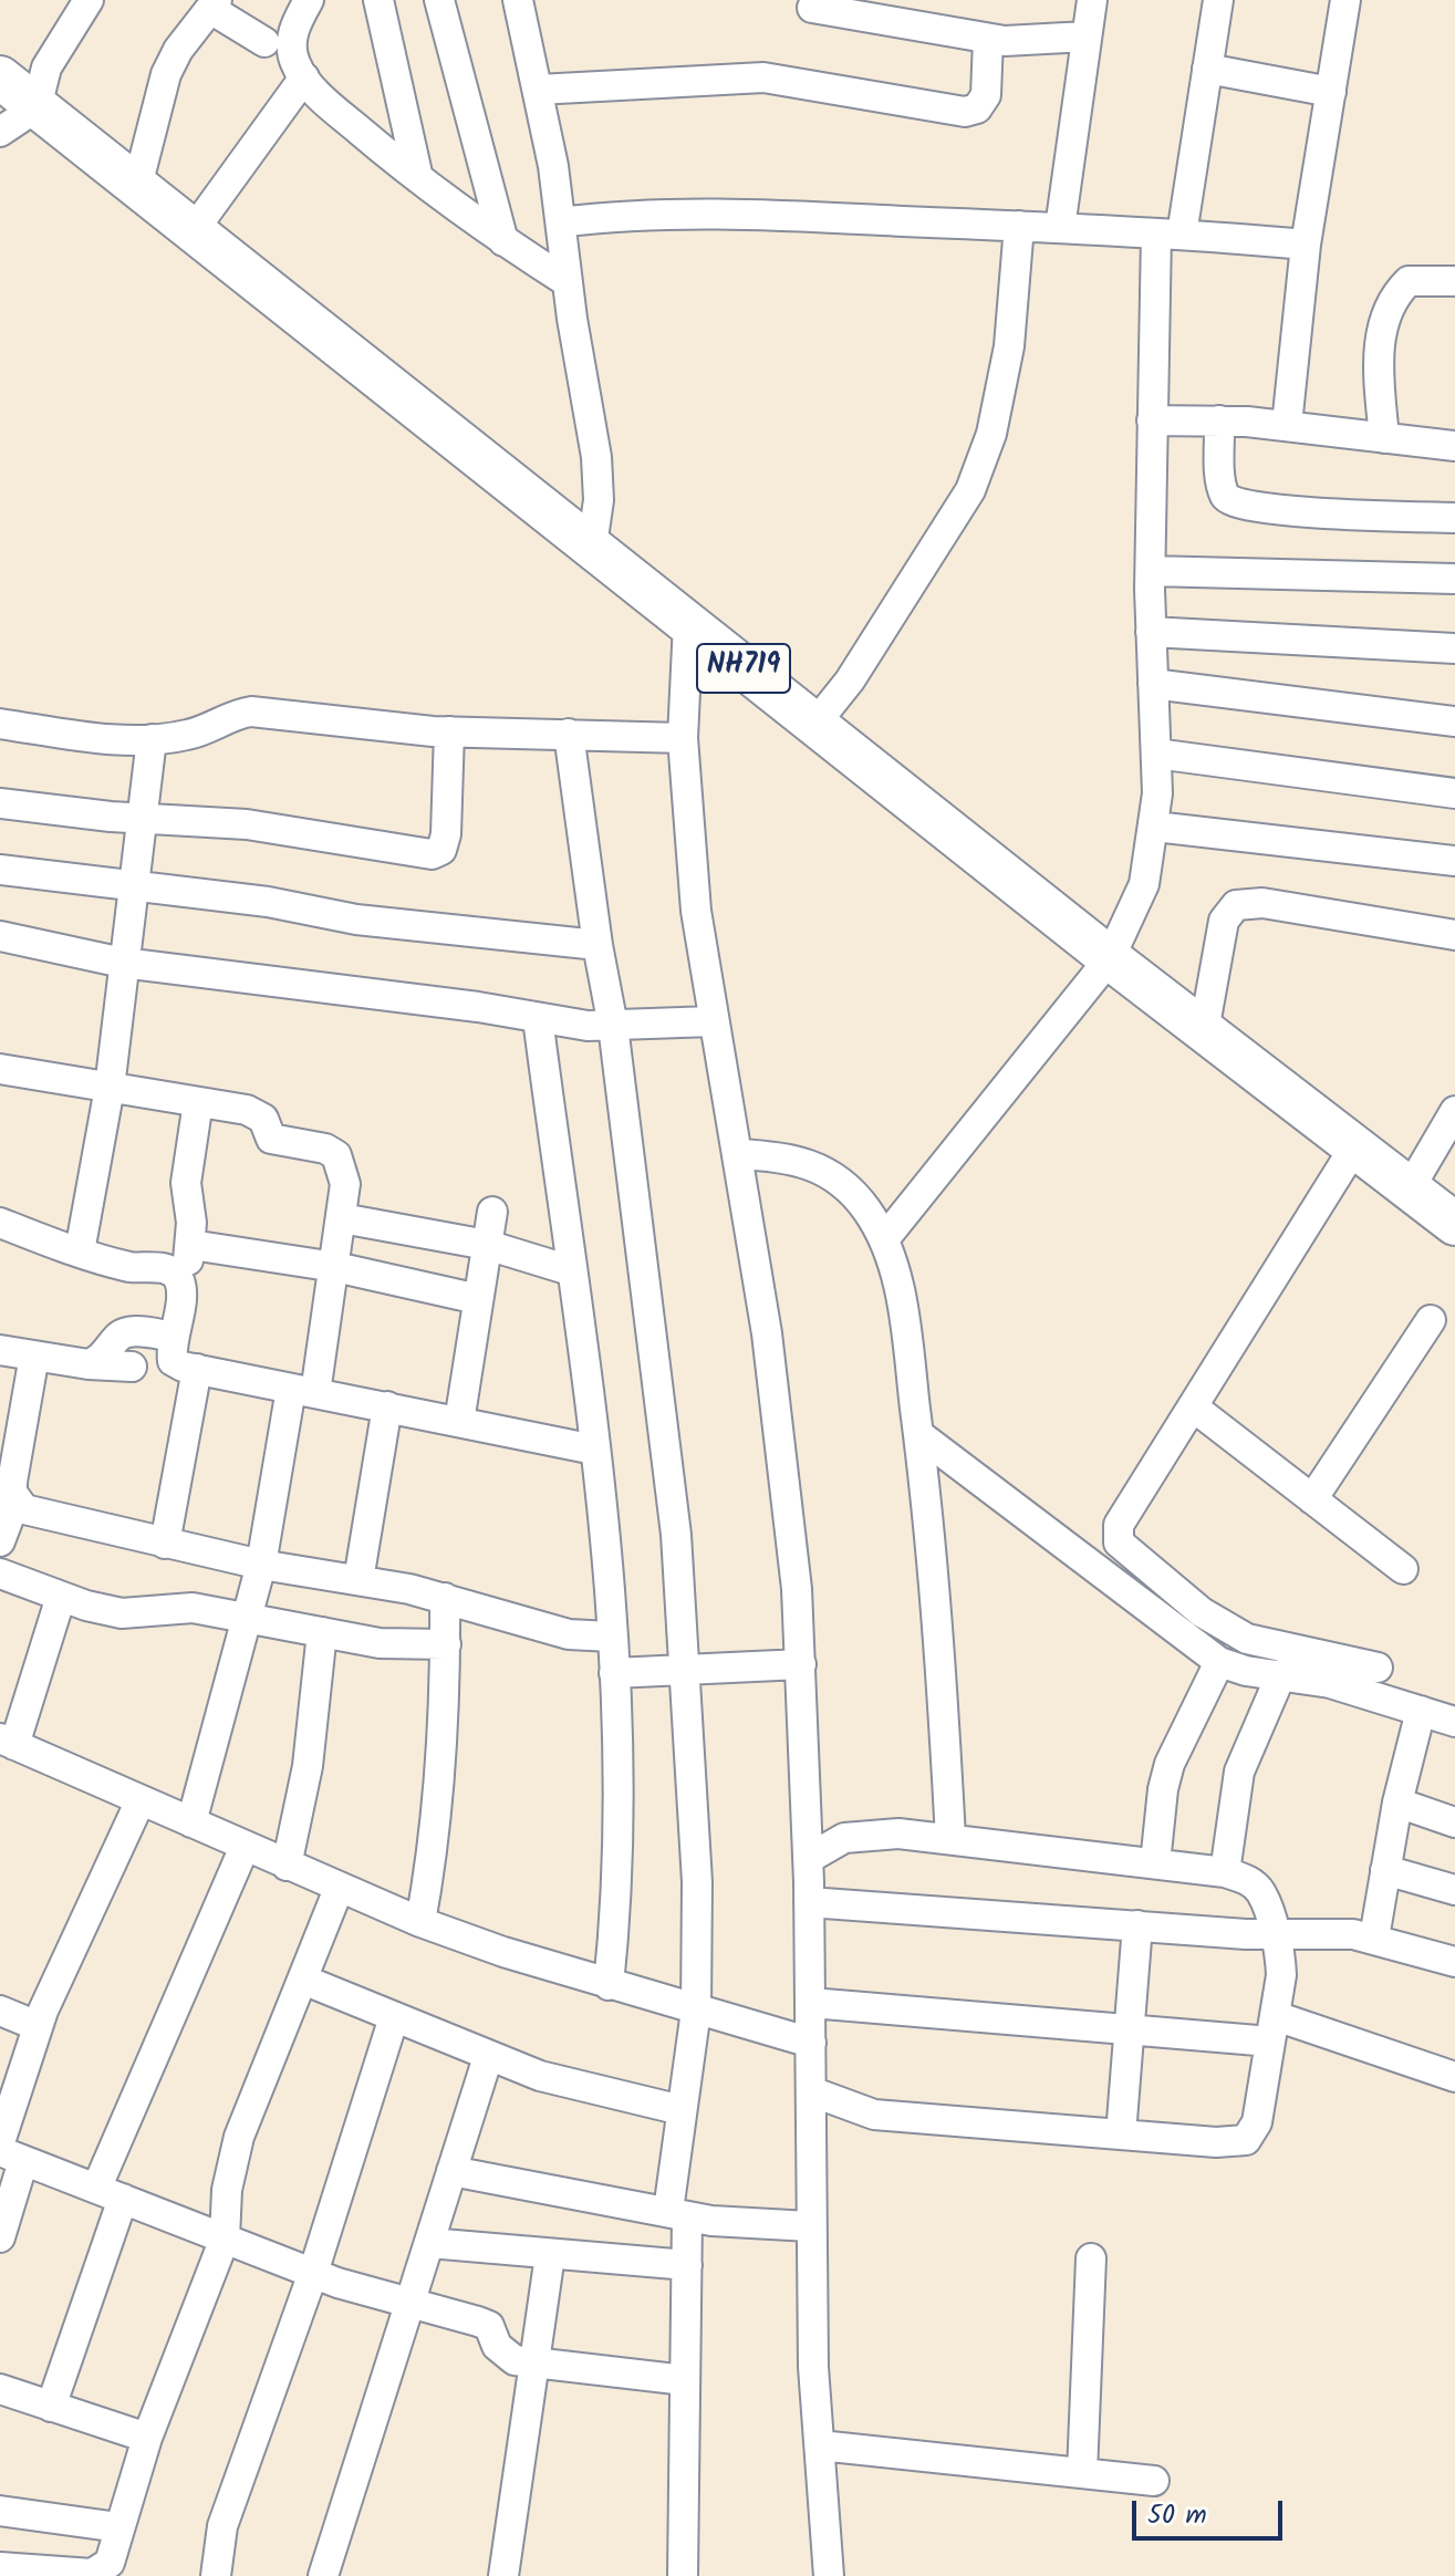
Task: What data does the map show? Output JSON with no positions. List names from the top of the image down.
{
  "streets": {
    "highway": ["NH719"]
  },
  "scale_bar": "50 m"
}
